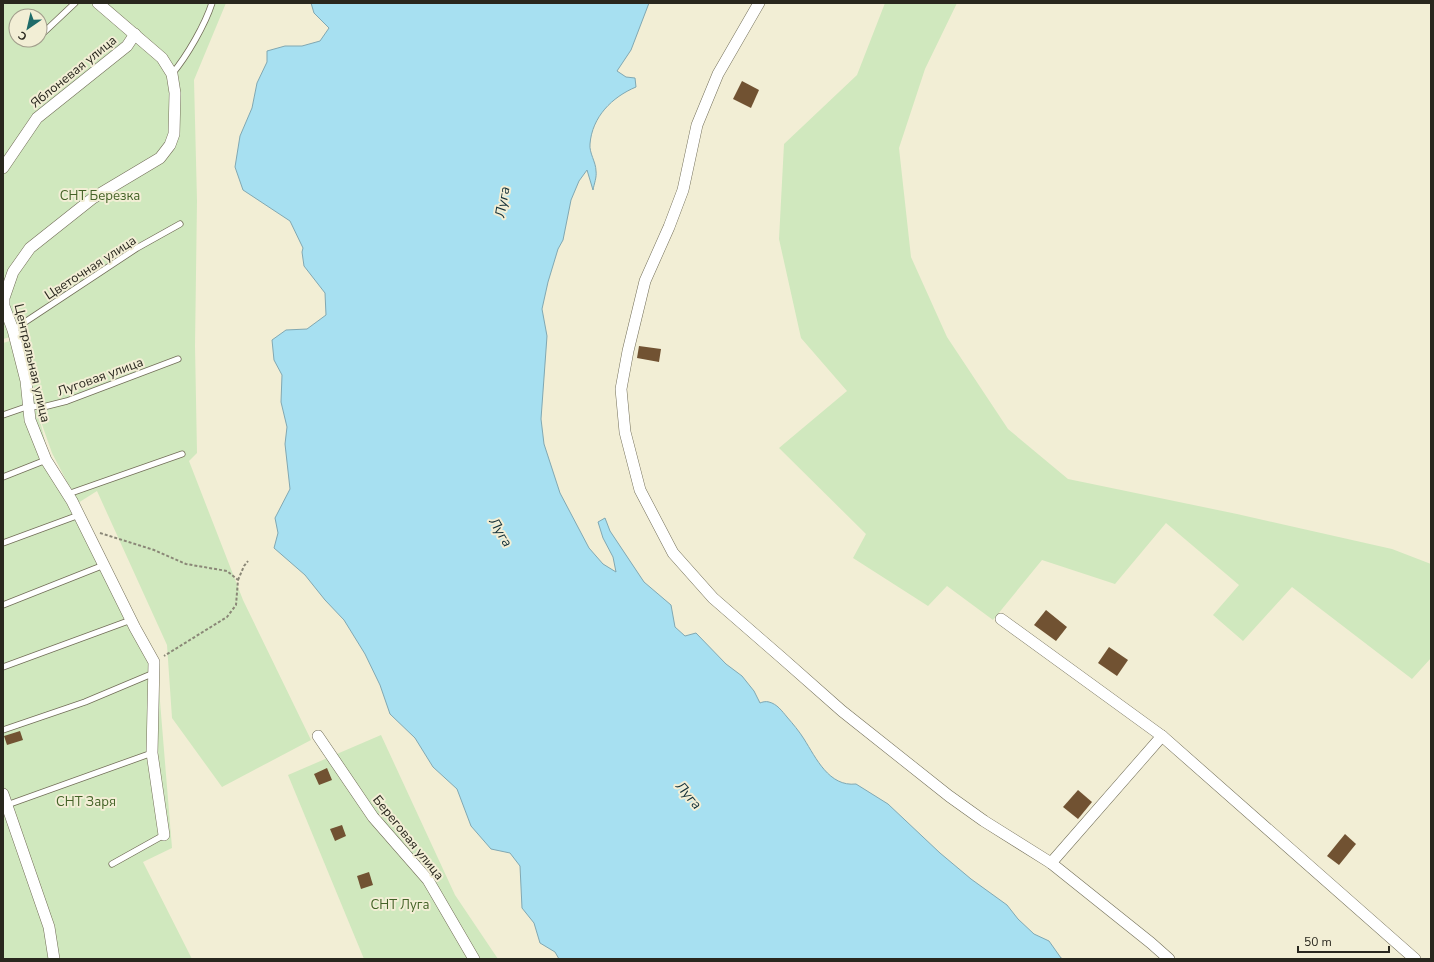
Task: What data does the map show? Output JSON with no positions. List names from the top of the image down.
{
  "streets": {
    "street": ["Яблоневая улица", "Центральная улица", "Береговая улица"],
    "lane": ["Цветочная улица", "Луговая улица"]
  },
  "crossings": [
    ["Яблоневая улица", "Центральная улица"],
    ["Цветочная улица", "Центральная улица"],
    ["Центральная улица", "Луговая улица"]
  ],
  "water": ["Луга"],
  "parks": ["СНТ Березка", "СНТ Заря", "СНТ Луга"],
  "scale_bar": "50 m",
  "north": "bottom left"
}
